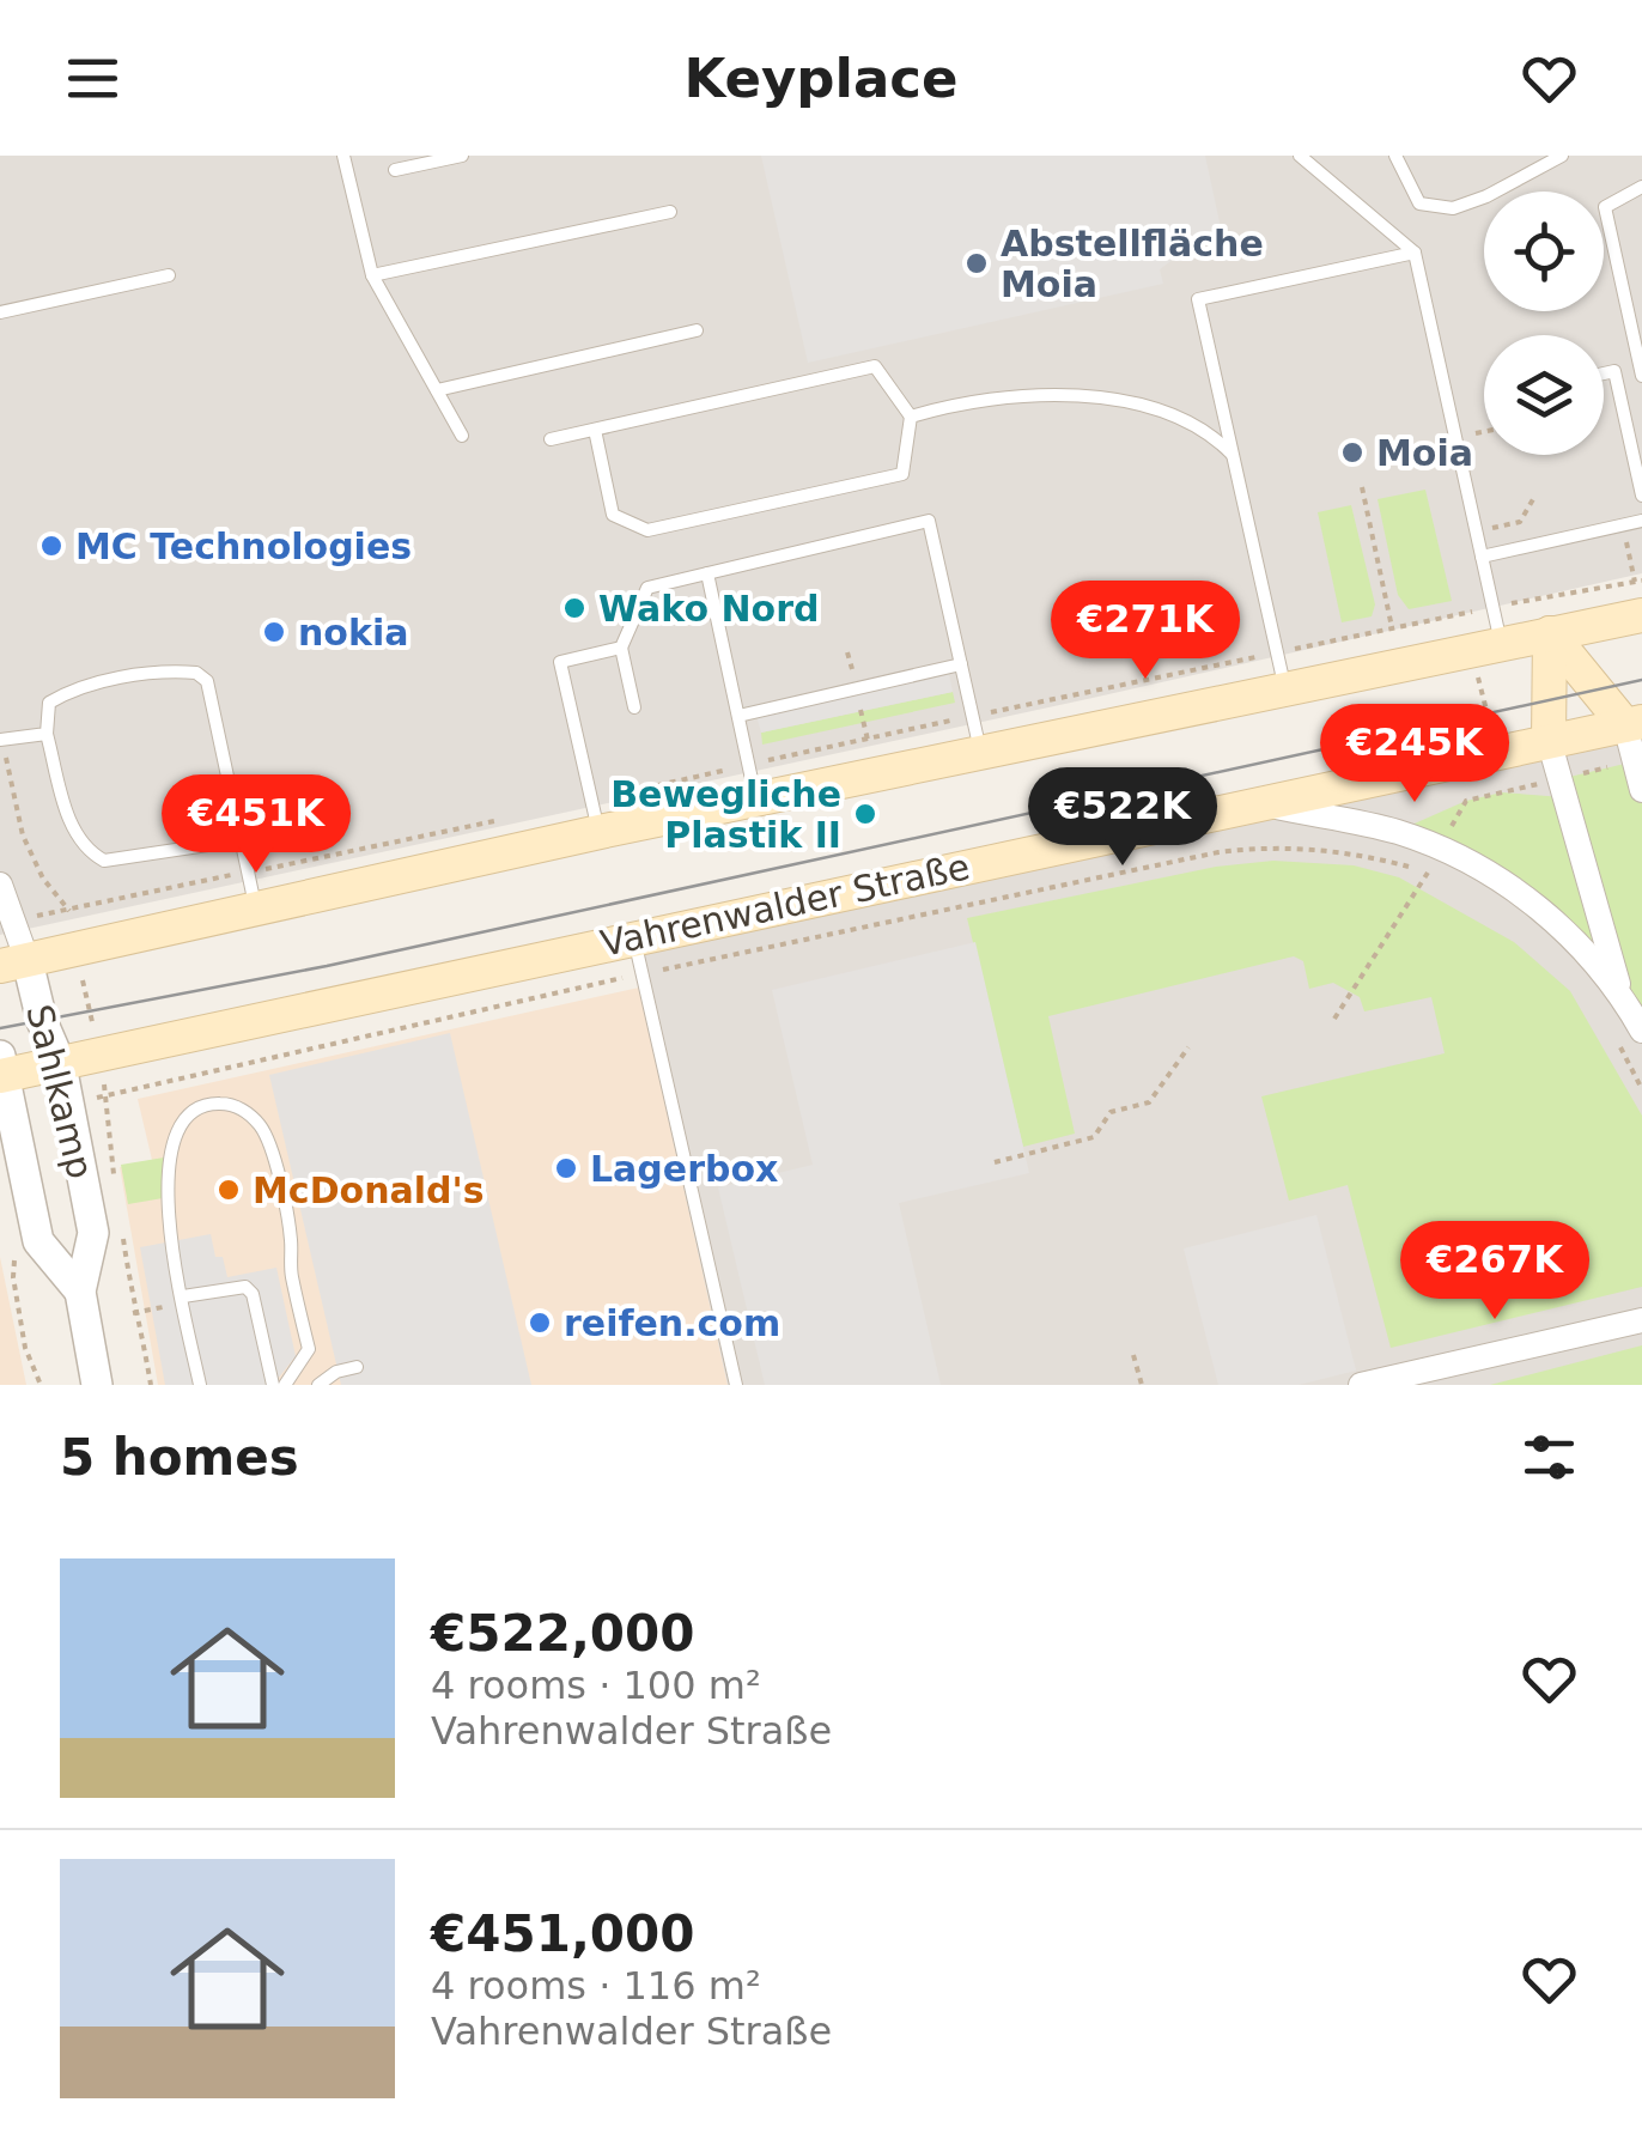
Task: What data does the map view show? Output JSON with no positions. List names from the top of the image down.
{
  "streets": {
    "main road": ["Vahrenwalder Straße"],
    "street": ["Sahlkamp"]
  },
  "crossings": [
    ["Vahrenwalder Straße", "Sahlkamp"]
  ],
  "places": [
    "Abstellfläche Moia",
    "Moia",
    "MC Technologies",
    "Wako Nord",
    "nokia",
    "Bewegliche Plastik II",
    "Lagerbox",
    "McDonald's",
    "reifen.com"
  ],
  "page": {
    "header": "Keyplace",
    "price": [
      "€271K",
      "€245K",
      "€522K",
      "€451K",
      "€267K"
    ],
    "heading": "5 homes",
    "list": [
      {
        "name": "€522,000",
        "note": "4 rooms · 100 m² · Vahrenwalder Straße"
      },
      {
        "name": "€451,000",
        "note": "4 rooms · 116 m² · Vahrenwalder Straße"
      }
    ]
  }
}
